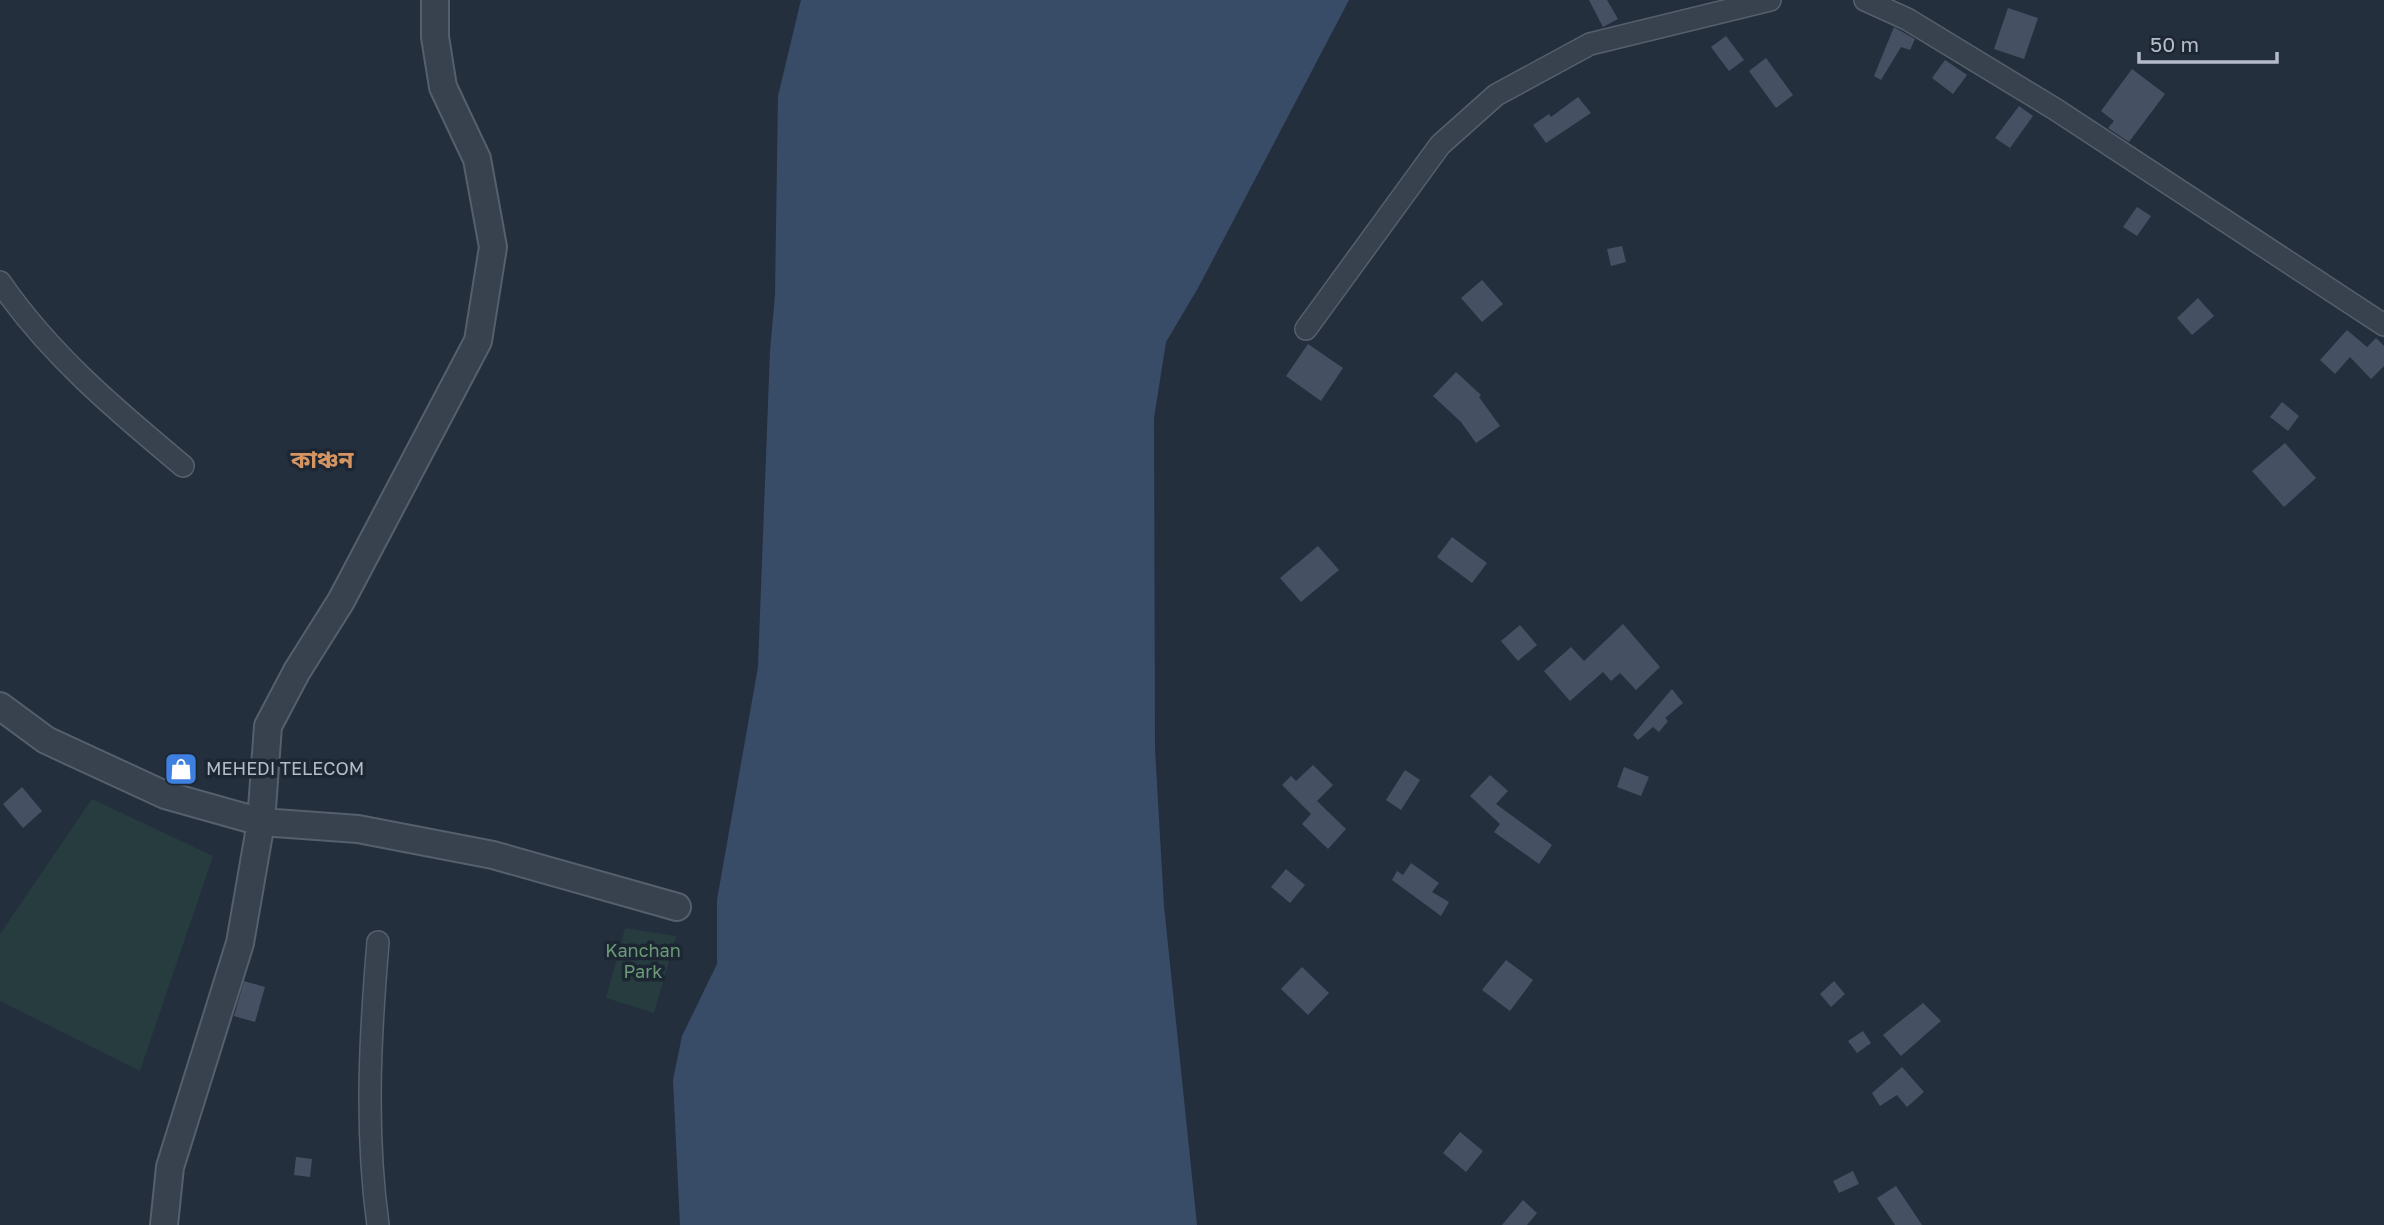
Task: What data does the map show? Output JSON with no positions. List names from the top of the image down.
{
  "districts": ["কাঞ্চন"],
  "parks": ["Kanchan Park"],
  "places": {
    "shop": ["MEHEDI TELECOM"]
  },
  "scale_bar": "50 m"
}
